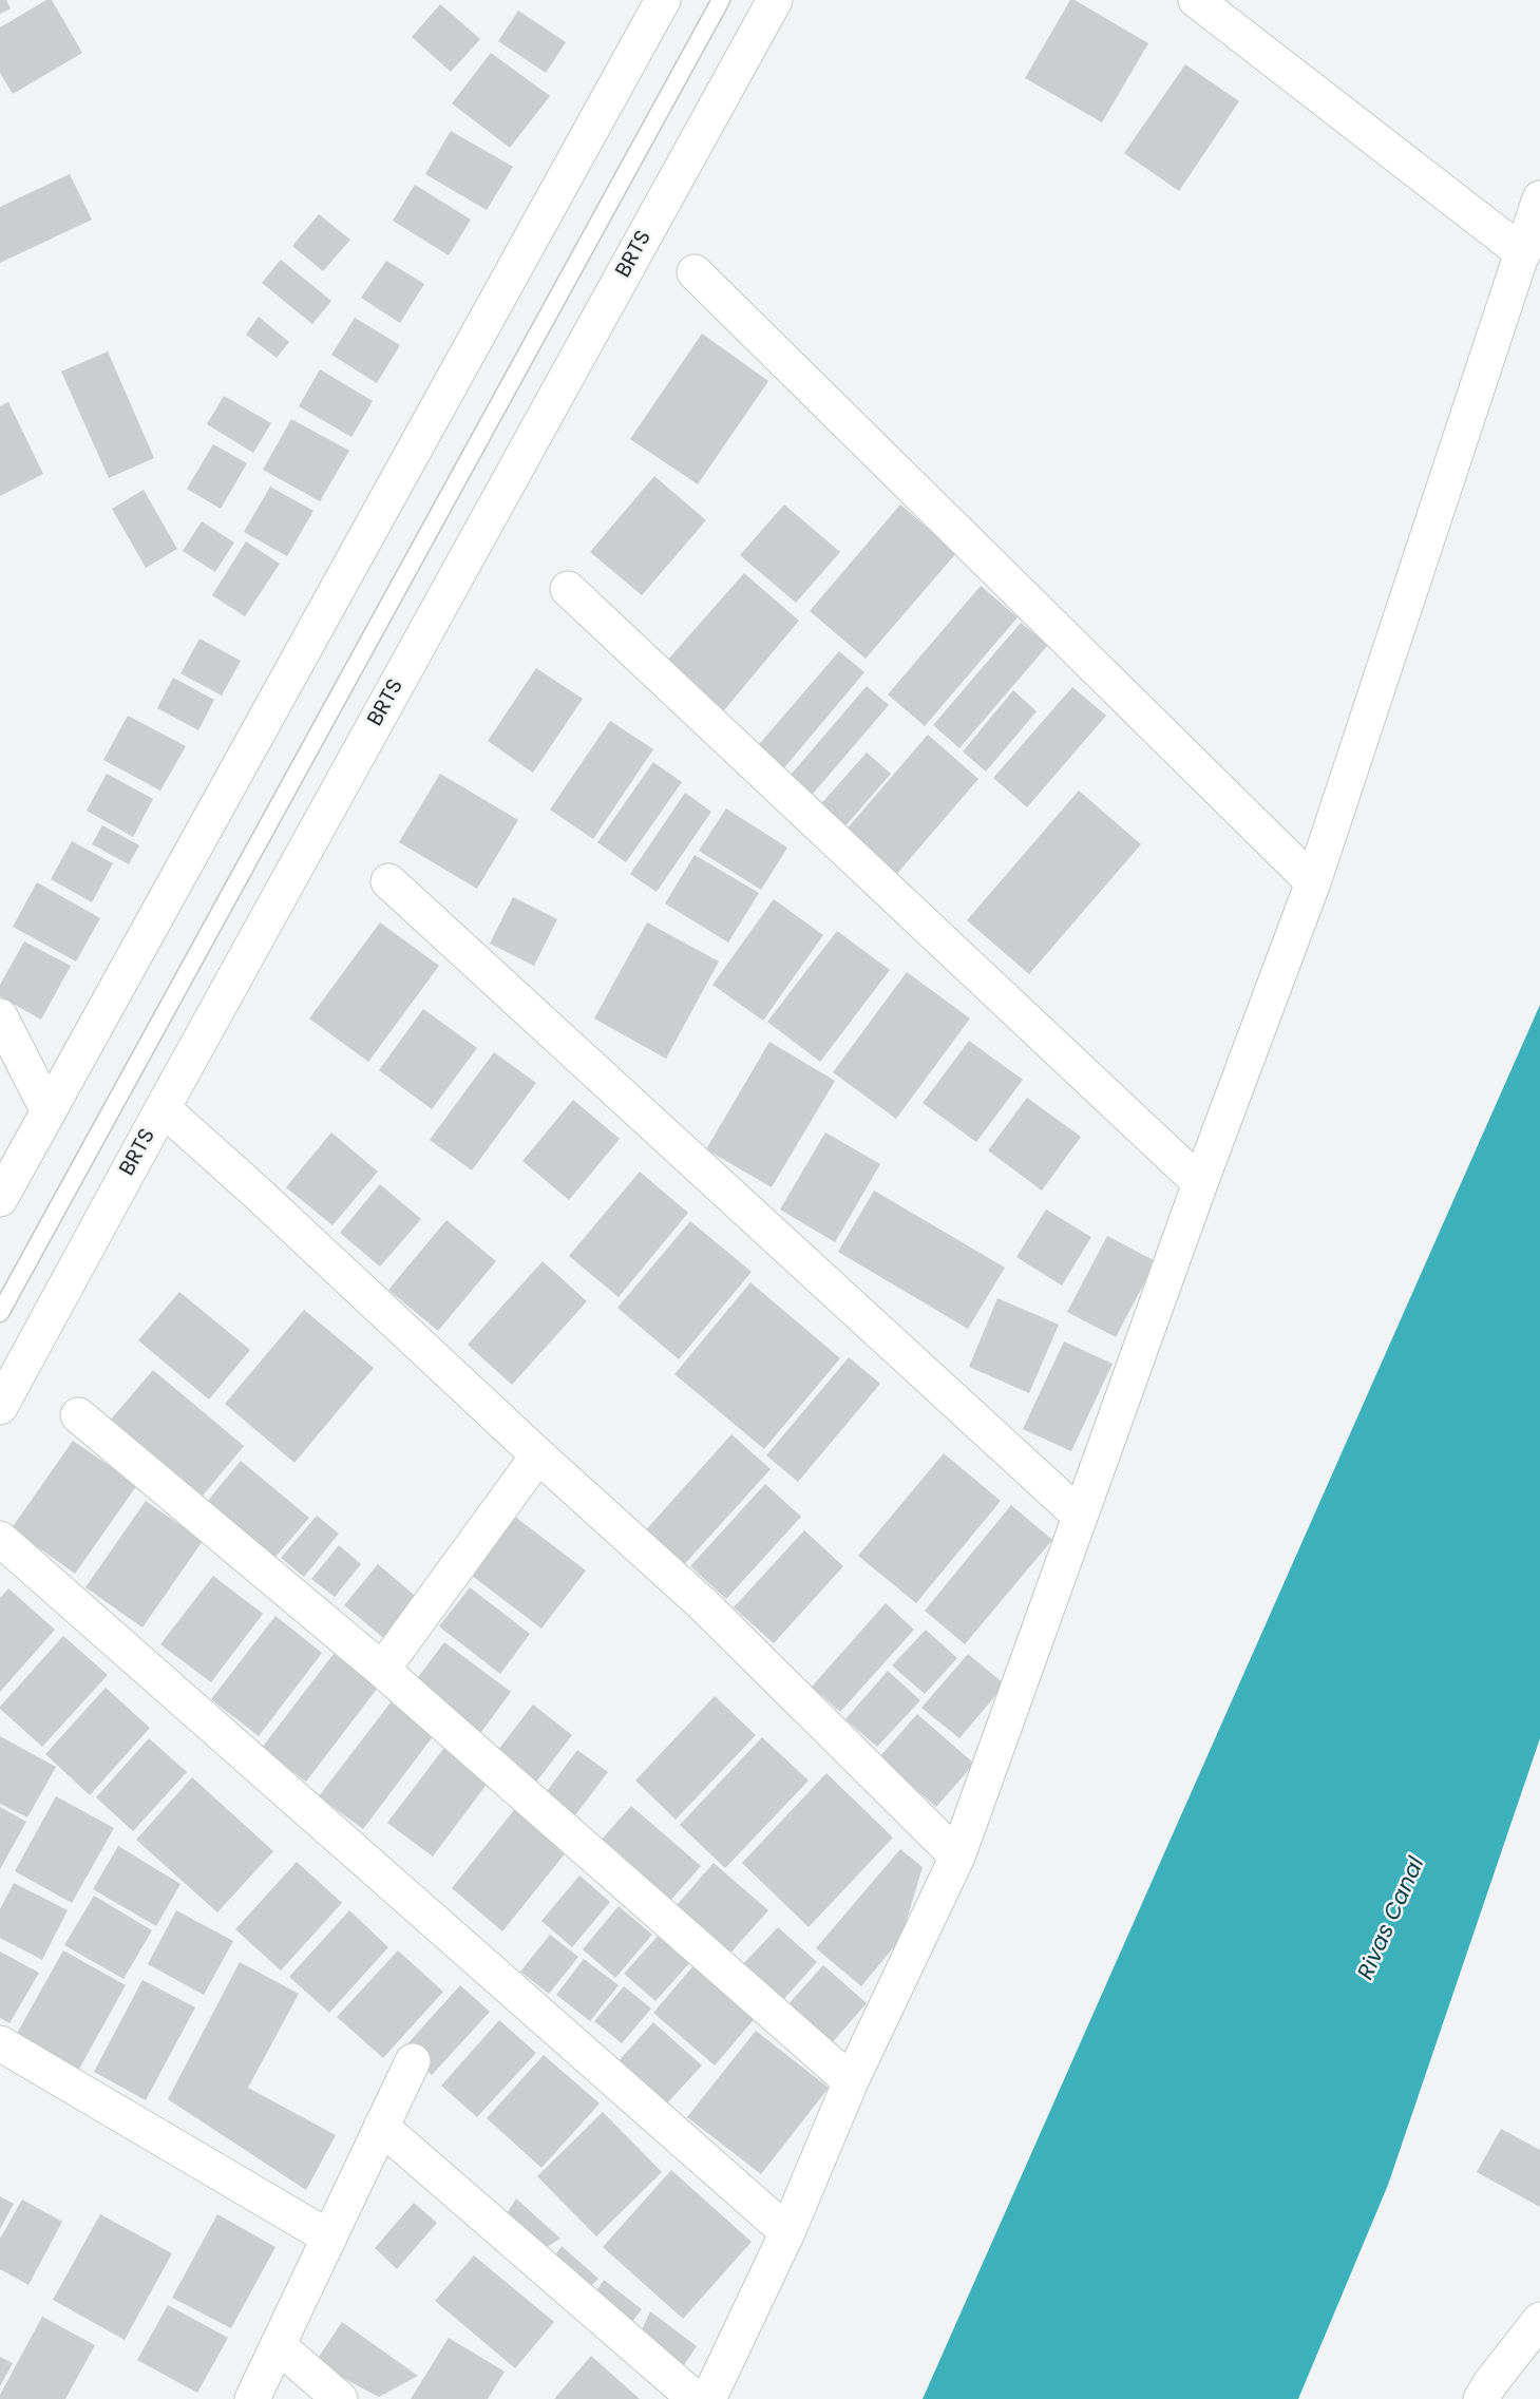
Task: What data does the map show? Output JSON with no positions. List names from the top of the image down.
{
  "streets": {
    "street": ["BRTS"]
  },
  "water": ["Rivas Canal"]
}
